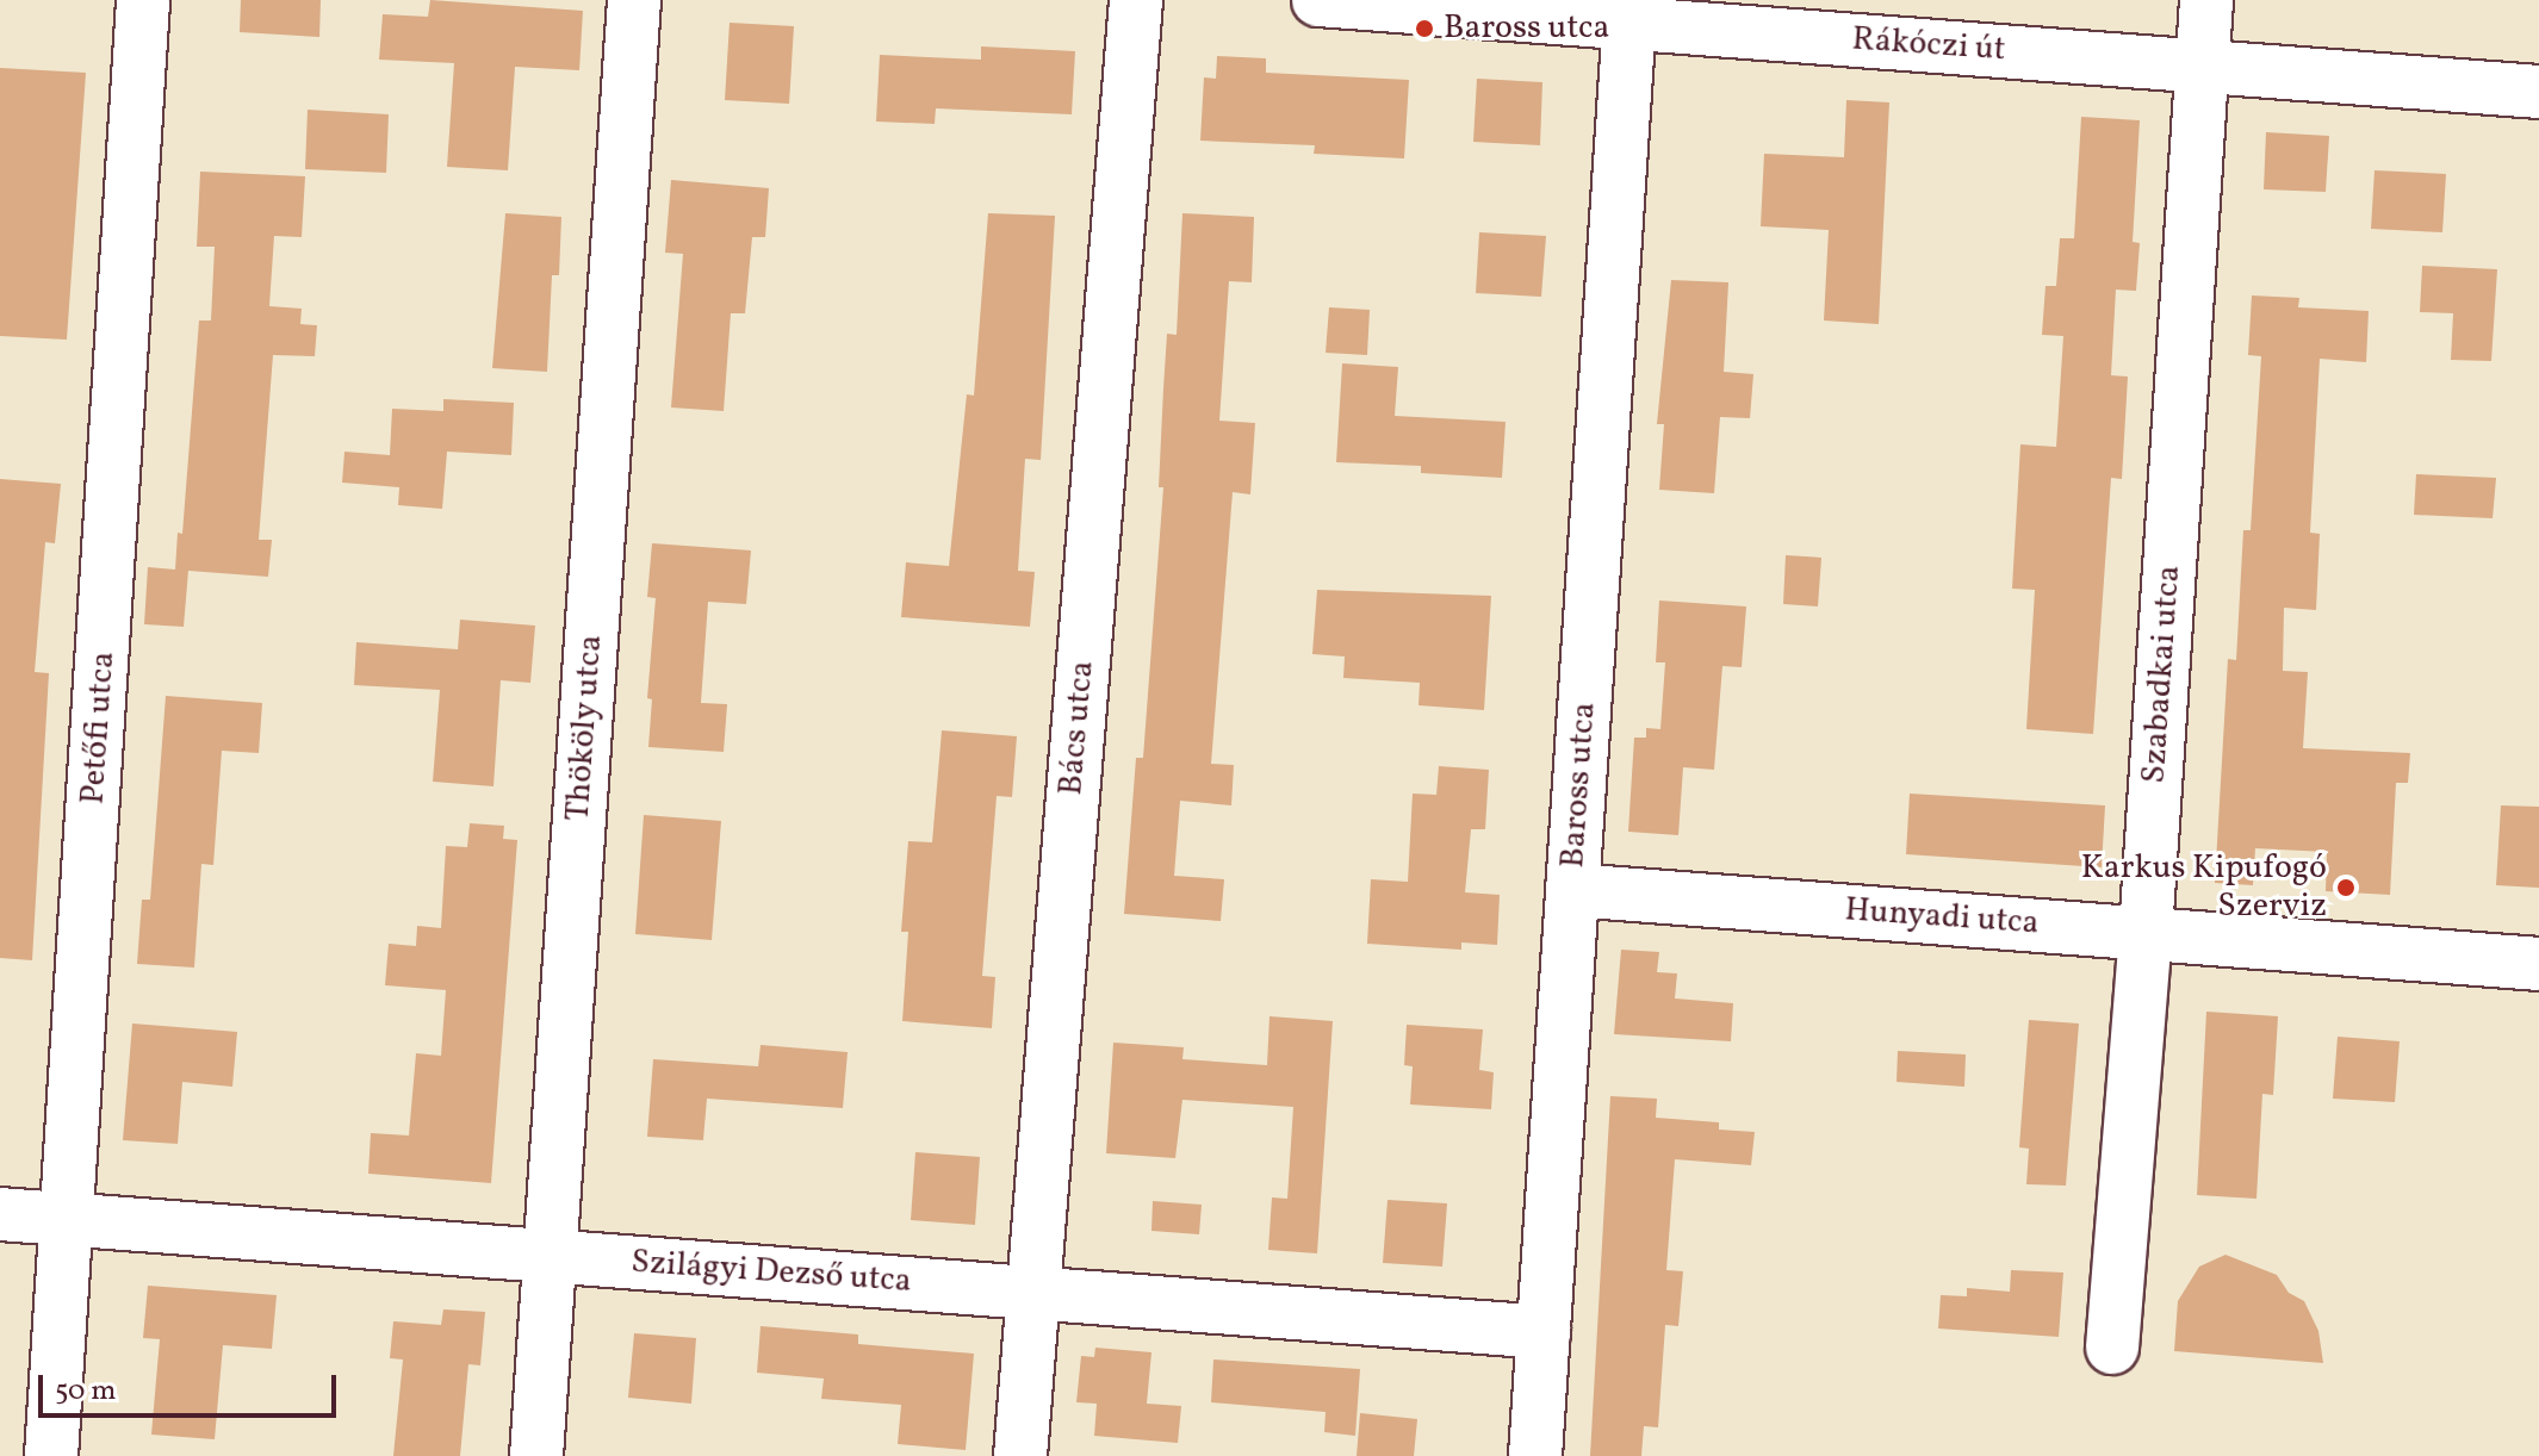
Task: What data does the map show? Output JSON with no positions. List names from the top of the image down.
{
  "streets": {
    "street": [
      "Rákóczi út",
      "Szabadkai utca",
      "Petőfi utca",
      "Thököly utca",
      "Bács utca",
      "Baross utca",
      "Hunyadi utca",
      "Szilágyi Dezső utca"
    ]
  },
  "crossings": [
    ["Rákóczi út", "Szabadkai utca"],
    ["Rákóczi út", "Baross utca"],
    ["Szabadkai utca", "Hunyadi utca"],
    ["Petőfi utca", "Szilágyi Dezső utca"],
    ["Thököly utca", "Szilágyi Dezső utca"],
    ["Bács utca", "Szilágyi Dezső utca"],
    ["Baross utca", "Hunyadi utca"],
    ["Baross utca", "Szilágyi Dezső utca"]
  ],
  "places": ["Baross utca", "Karkus Kipufogó Szerviz"],
  "scale_bar": "50 m"
}
